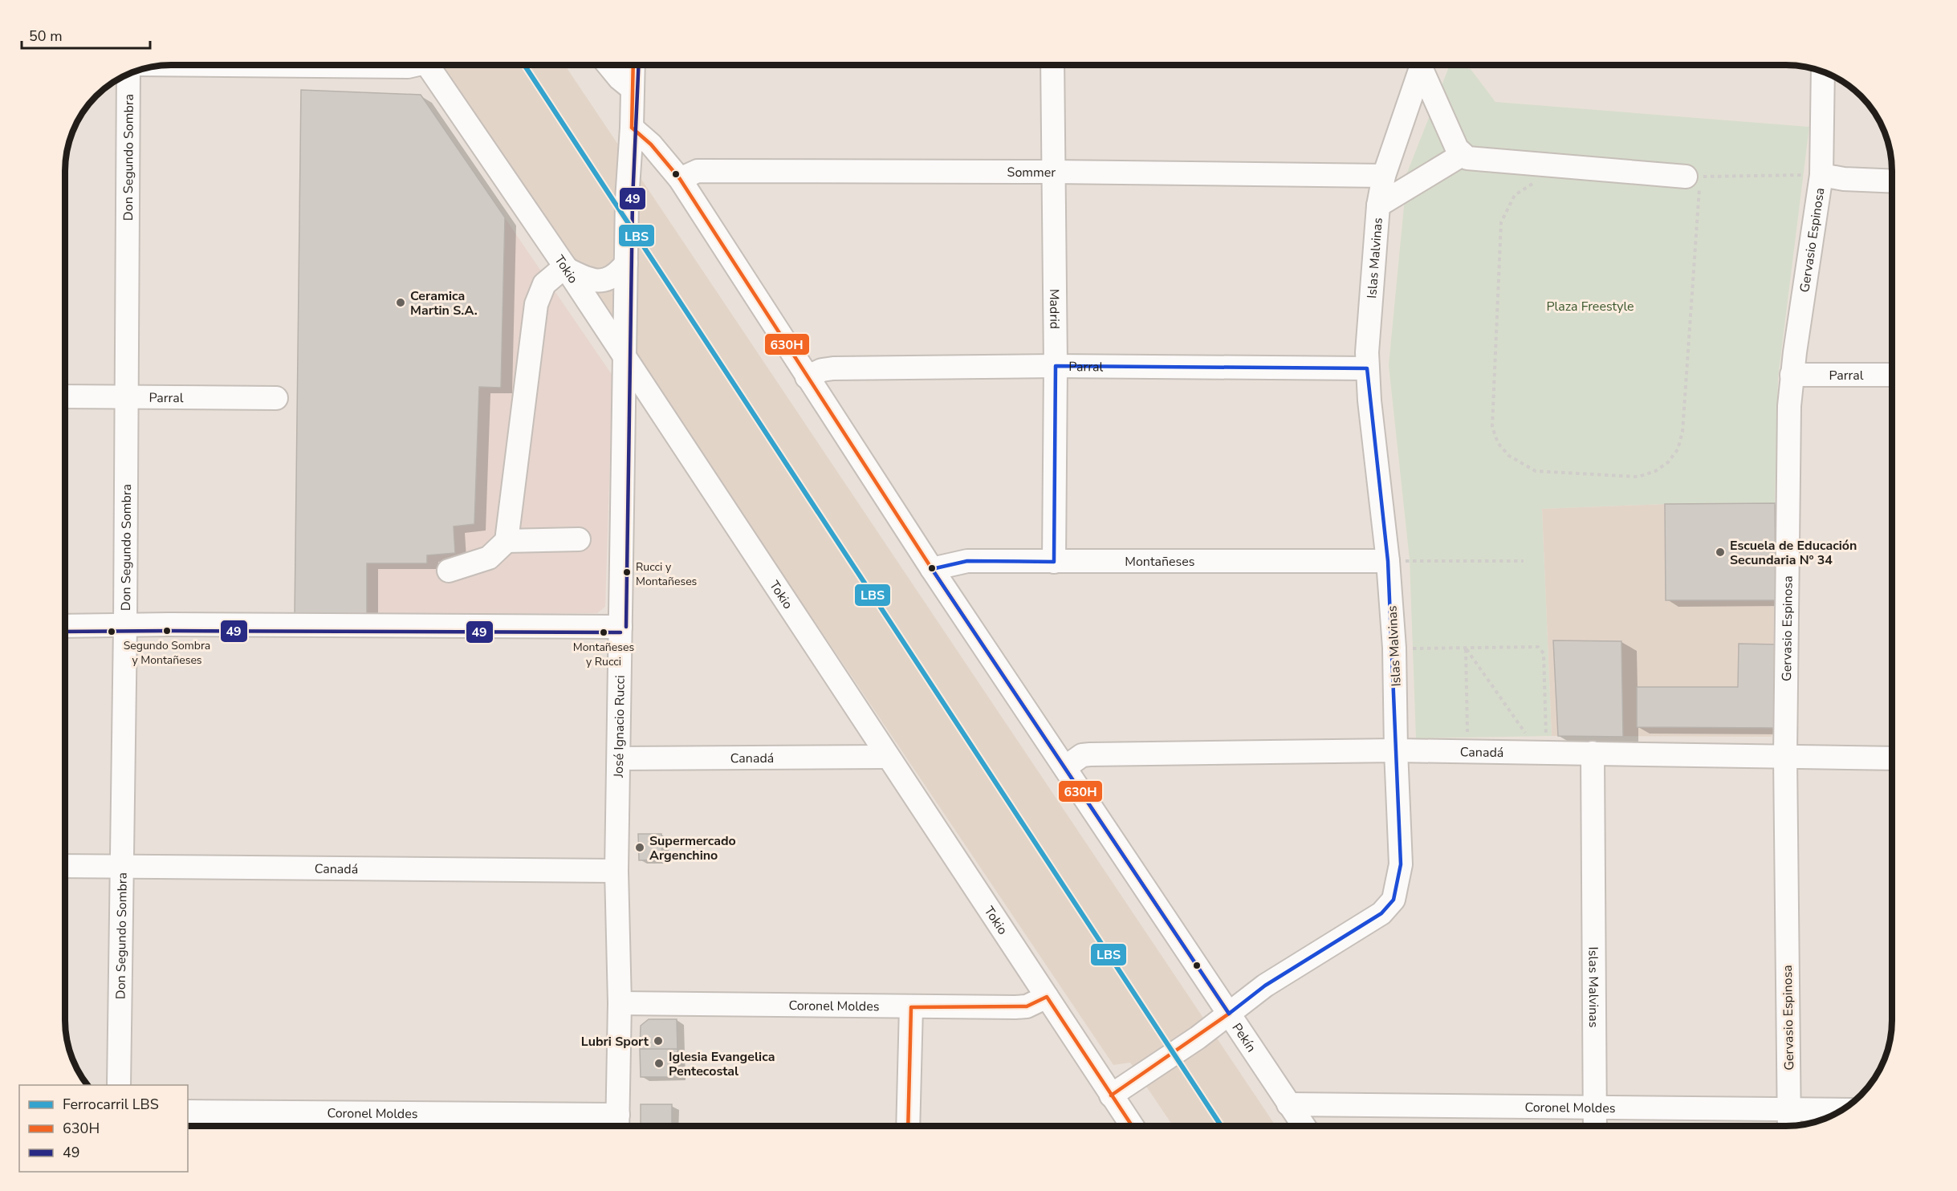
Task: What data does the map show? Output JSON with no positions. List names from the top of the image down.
{
  "streets": {
    "street": [
      "Don Segundo Sombra",
      "Sommer",
      "Gervasio Espinosa",
      "Islas Malvinas",
      "Tokio",
      "Madrid",
      "Parral",
      "Montañeses",
      "José Ignacio Rucci",
      "Canadá",
      "Coronel Moldes",
      "Pekín"
    ]
  },
  "crossings": [
    ["Don Segundo Sombra", "Parral"],
    ["Don Segundo Sombra", "Canadá"],
    ["Sommer", "Islas Malvinas"],
    ["Sommer", "Madrid"],
    ["Sommer", "Pekín"],
    ["Gervasio Espinosa", "Parral"],
    ["Gervasio Espinosa", "Canadá"],
    ["Gervasio Espinosa", "Coronel Moldes"],
    ["Islas Malvinas", "Tokio"],
    ["Islas Malvinas", "Parral"],
    ["Islas Malvinas", "Montañeses"],
    ["Islas Malvinas", "Canadá"],
    ["Islas Malvinas", "Coronel Moldes"],
    ["Islas Malvinas", "Pekín"],
    ["Tokio", "José Ignacio Rucci"],
    ["Tokio", "Canadá"],
    ["Tokio", "Coronel Moldes"],
    ["Madrid", "Parral"],
    ["Madrid", "Montañeses"],
    ["Parral", "Pekín"],
    ["Montañeses", "Pekín"],
    ["José Ignacio Rucci", "Canadá"],
    ["José Ignacio Rucci", "Coronel Moldes"],
    ["José Ignacio Rucci", "Pekín"],
    ["Canadá", "Pekín"],
    ["Coronel Moldes", "Pekín"]
  ],
  "parks": ["Plaza Freestyle"],
  "places": [
    "Ceramica Martin S.A.",
    "Escuela de Educación Secundaria Nº 34",
    "Rucci y Montañeses",
    "Segundo Sombra y Montañeses",
    "Montañeses y Rucci",
    "Supermercado Argenchino",
    "Lubri Sport",
    "Iglesia Evangelica Pentecostal"
  ],
  "lines": ["rail line LBS", "transit line 630H", "transit line 49"],
  "legend": ["Ferrocarril LBS", "630H", "49"],
  "scale_bar": "50 m"
}
